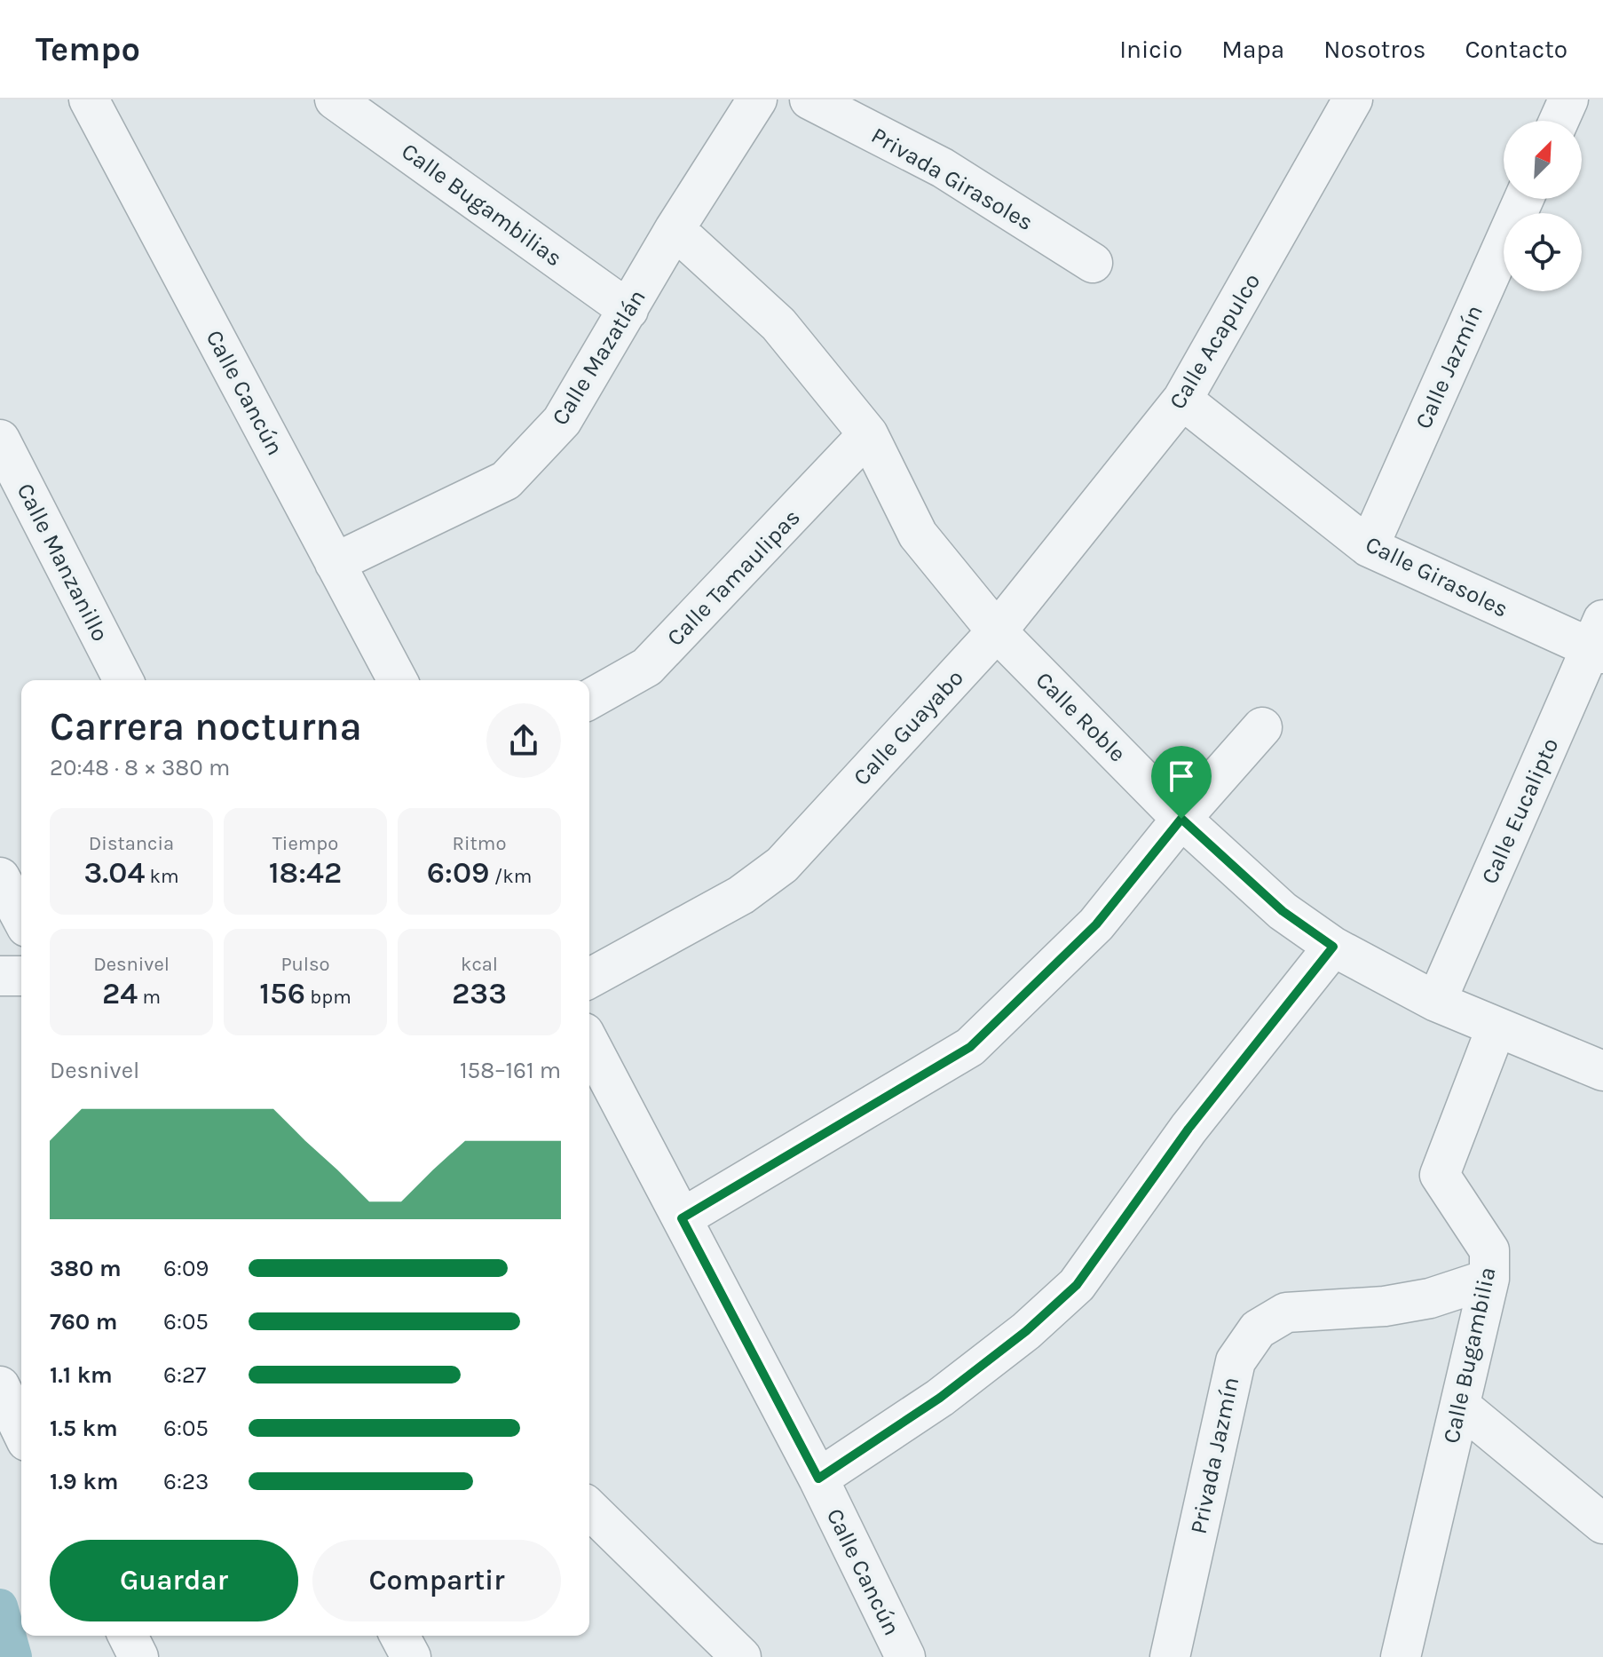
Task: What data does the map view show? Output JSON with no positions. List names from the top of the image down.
{
  "streets": {
    "street": [
      "Privada Girasoles",
      "Calle Bugambilias",
      "Calle Acapulco",
      "Calle Mazatlán",
      "Calle Jazmín",
      "Calle Cancún",
      "Calle Manzanillo",
      "Calle Girasoles",
      "Calle Tamaulipas",
      "Calle Roble",
      "Calle Guayabo",
      "Calle Eucalipto",
      "Calle Bugambilia",
      "Privada Jazmín"
    ]
  },
  "crossings": [
    ["Calle Bugambilias", "Calle Mazatlán"],
    ["Calle Acapulco", "Calle Girasoles"],
    ["Calle Acapulco", "Calle Roble"],
    ["Calle Acapulco", "Calle Guayabo"],
    ["Calle Mazatlán", "Calle Cancún"],
    ["Calle Mazatlán", "Calle Roble"],
    ["Calle Jazmín", "Calle Girasoles"],
    ["Calle Girasoles", "Calle Eucalipto"],
    ["Calle Tamaulipas", "Calle Roble"],
    ["Calle Roble", "Calle Guayabo"],
    ["Calle Roble", "Calle Eucalipto"],
    ["Calle Roble", "Calle Bugambilia"],
    ["Calle Bugambilia", "Privada Jazmín"]
  ],
  "north": "top right",
  "page": {
    "header": "Tempo",
    "nav": [
      "Inicio",
      "Mapa",
      "Nosotros",
      "Contacto"
    ],
    "heading": ["Carrera nocturna", "20:48 · 8 × 380 m"],
    "stats": [
      ["Distancia", "3.04 km"],
      ["Tiempo", "18:42"],
      ["Ritmo", "6:09 /km"],
      ["Desnivel", "24 m"],
      ["Pulso", "156 bpm"],
      ["kcal", "233"]
    ],
    "chart": ["Desnivel", "158–161 m"],
    "list": [
      {
        "name": "380 m",
        "note": "6:09"
      },
      {
        "name": "760 m",
        "note": "6:05"
      },
      {
        "name": "1.1 km",
        "note": "6:27"
      },
      {
        "name": "1.5 km",
        "note": "6:05"
      },
      {
        "name": "1.9 km",
        "note": "6:23"
      }
    ],
    "buttons": ["Guardar", "Compartir"]
  }
}
